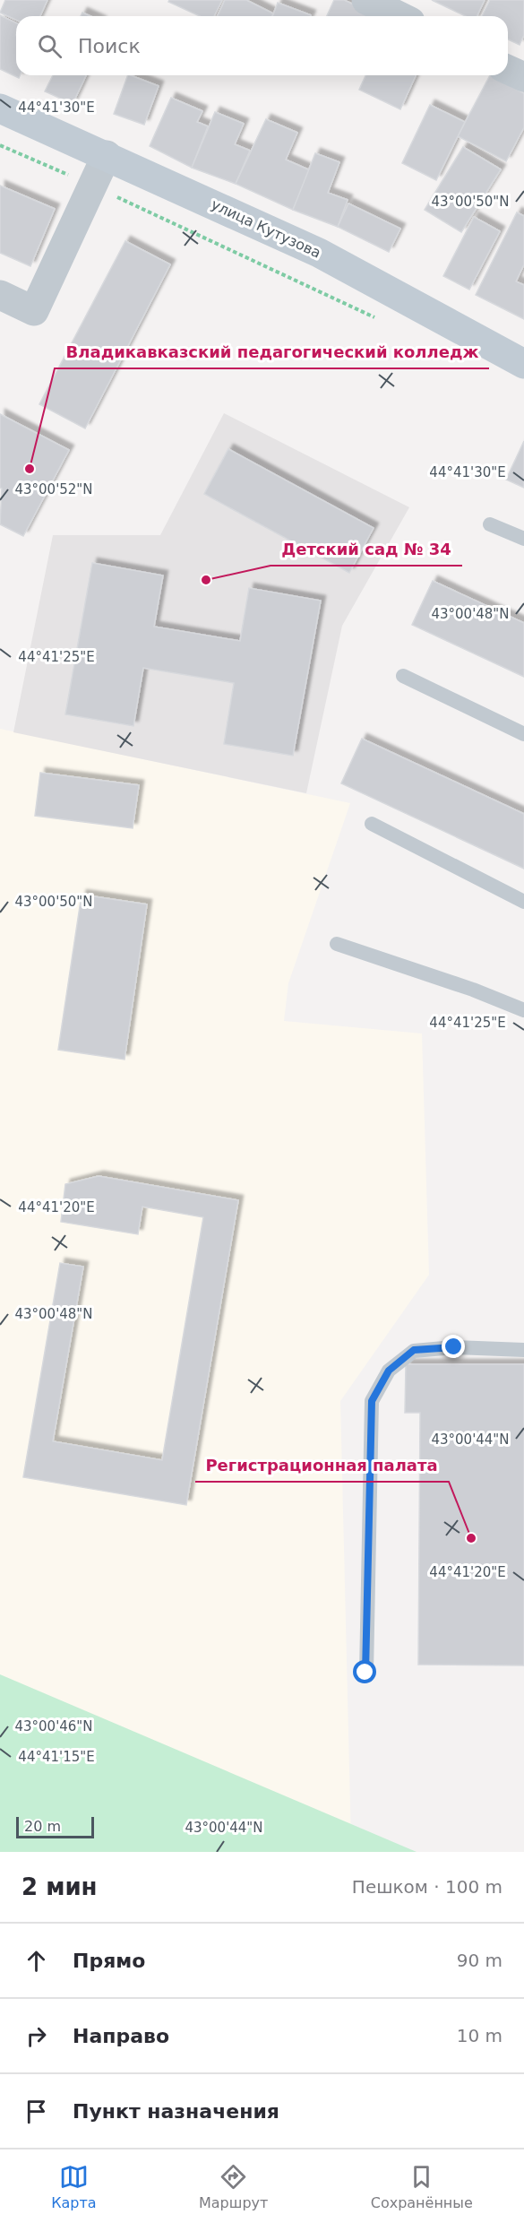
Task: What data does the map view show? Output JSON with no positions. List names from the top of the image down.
{
  "streets": {
    "street": ["улица Кутузова"]
  },
  "places": ["Владикавказский педагогический колледж", "Детский сад № 34", "Регистрационная палата"],
  "scale_bar": "20 m",
  "page": {
    "search": "Поиск",
    "scale": "20 m",
    "heading": ["2 мин", "Пешком · 100 m"],
    "list": [
      ["Прямо", "90 m"],
      ["Направо", "10 m"],
      "Пункт назначения"
    ],
    "nav": ["Карта", "Маршрут", "Сохранённые"]
  },
  "coordinates": [
    "44°41'30\"E",
    "43°00'50\"N",
    "43°00'52\"N",
    "43°00'48\"N",
    "44°41'25\"E",
    "44°41'20\"E",
    "43°00'44\"N",
    "43°00'46\"N",
    "44°41'15\"E"
  ]
}
